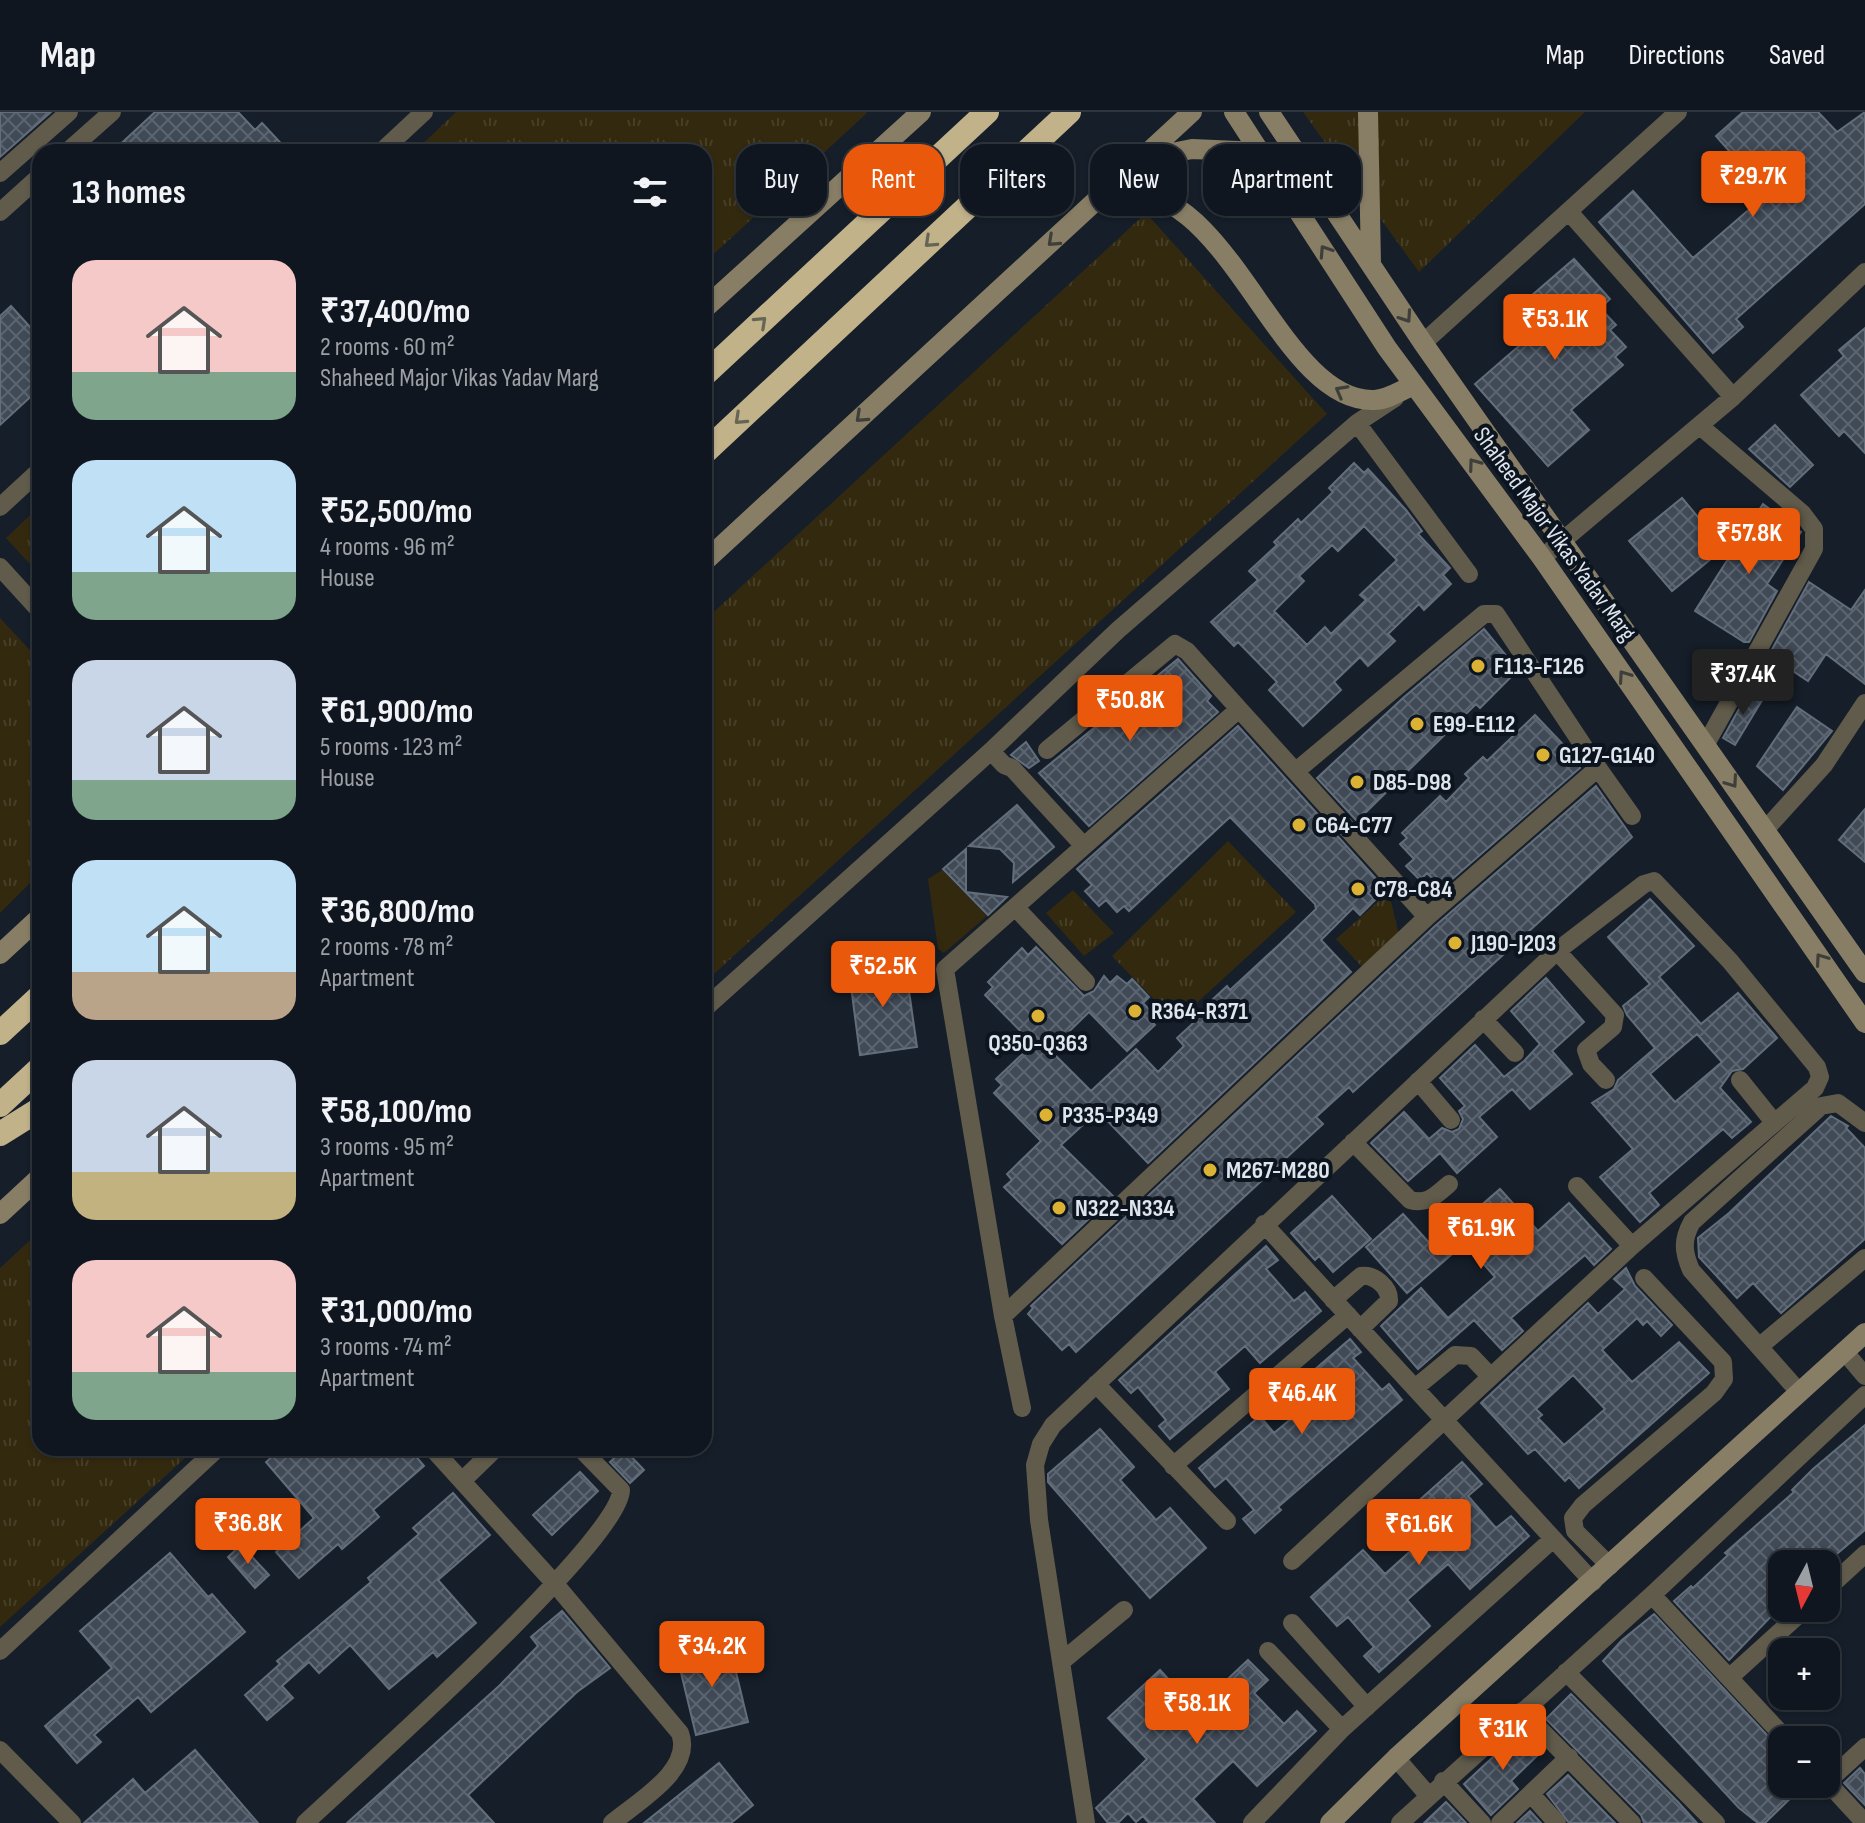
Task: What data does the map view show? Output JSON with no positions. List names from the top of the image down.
{
  "streets": {
    "main road": ["Shaheed Major Vikas Yadav Marg"]
  },
  "places": [
    "F113-F126",
    "E99-E112",
    "G127-G140",
    "D85-D98",
    "C64-C77",
    "C78-C84",
    "J190-J203",
    "R364-R371",
    "Q350-Q363",
    "P335-P349",
    "M267-M280",
    "N322-N334"
  ],
  "north": "bottom",
  "page": {
    "header": "Map",
    "nav": ["Map", "Directions", "Saved"],
    "chip": [
      "Buy",
      "Rent",
      "Filters",
      "New",
      "Apartment"
    ],
    "heading": "13 homes",
    "price": [
      "₹29.7K",
      "₹53.1K",
      "₹57.8K",
      "₹37.4K",
      "₹50.8K",
      "₹52.5K",
      "₹61.9K",
      "₹46.4K",
      "₹36.8K",
      "₹61.6K",
      "₹34.2K",
      "₹58.1K",
      "₹31K"
    ],
    "list": [
      {
        "name": "₹37,400/mo",
        "note": "2 rooms · 60 m² · Shaheed Major Vikas Yadav Marg"
      },
      {
        "name": "₹52,500/mo",
        "note": "4 rooms · 96 m² · House"
      },
      {
        "name": "₹61,900/mo",
        "note": "5 rooms · 123 m² · House"
      },
      {
        "name": "₹36,800/mo",
        "note": "2 rooms · 78 m² · Apartment"
      },
      {
        "name": "₹58,100/mo",
        "note": "3 rooms · 95 m² · Apartment"
      },
      {
        "name": "₹31,000/mo",
        "note": "3 rooms · 74 m² · Apartment"
      }
    ],
    "map_buttons": ["+", "−"]
  }
}
